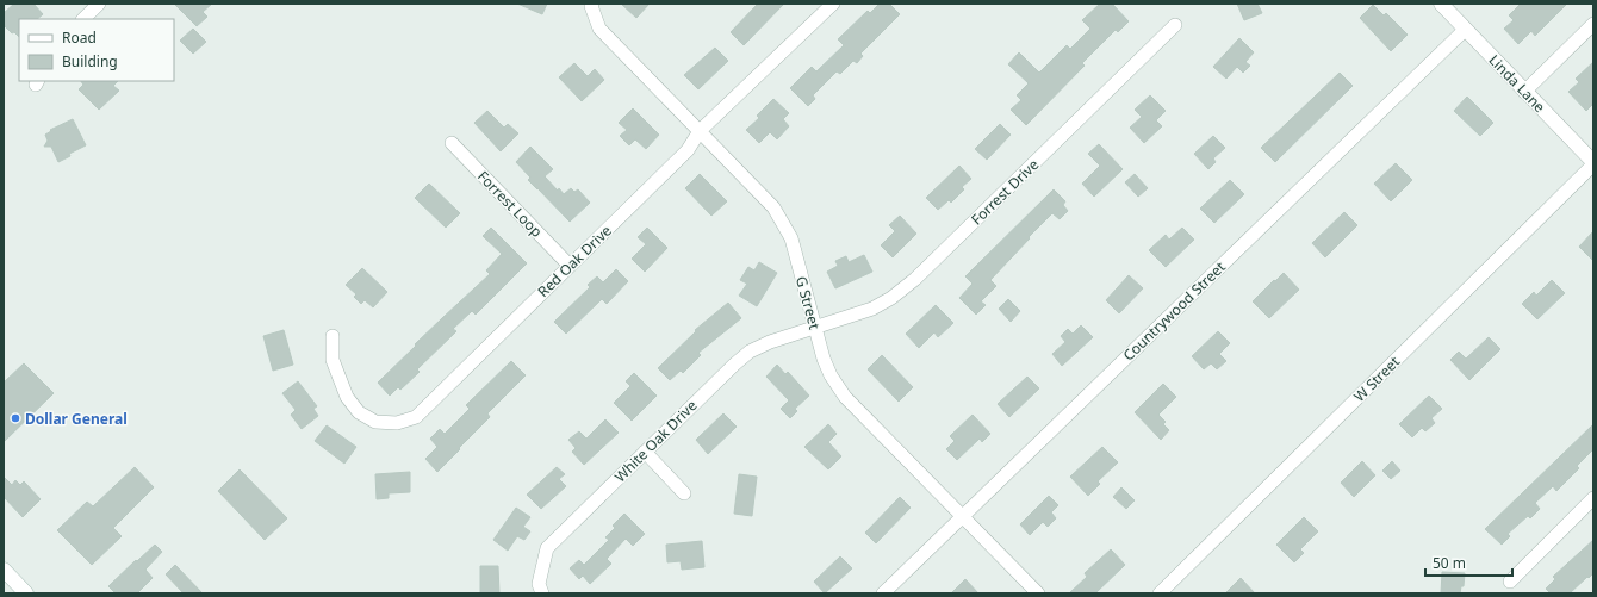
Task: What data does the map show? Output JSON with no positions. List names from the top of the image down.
{
  "streets": {
    "street": [
      "Linda Lane",
      "Forrest Drive",
      "Forrest Loop",
      "Red Oak Drive",
      "G Street",
      "Countrywood Street",
      "W Street",
      "White Oak Drive"
    ]
  },
  "crossings": [
    ["Linda Lane", "Countrywood Street"],
    ["Linda Lane", "W Street"],
    ["Forrest Drive", "G Street"],
    ["Forrest Drive", "White Oak Drive"],
    ["Forrest Loop", "Red Oak Drive"],
    ["Red Oak Drive", "G Street"],
    ["G Street", "Countrywood Street"],
    ["G Street", "White Oak Drive"]
  ],
  "places": ["Dollar General"],
  "legend": ["Road", "Building"],
  "scale_bar": "50 m"
}
